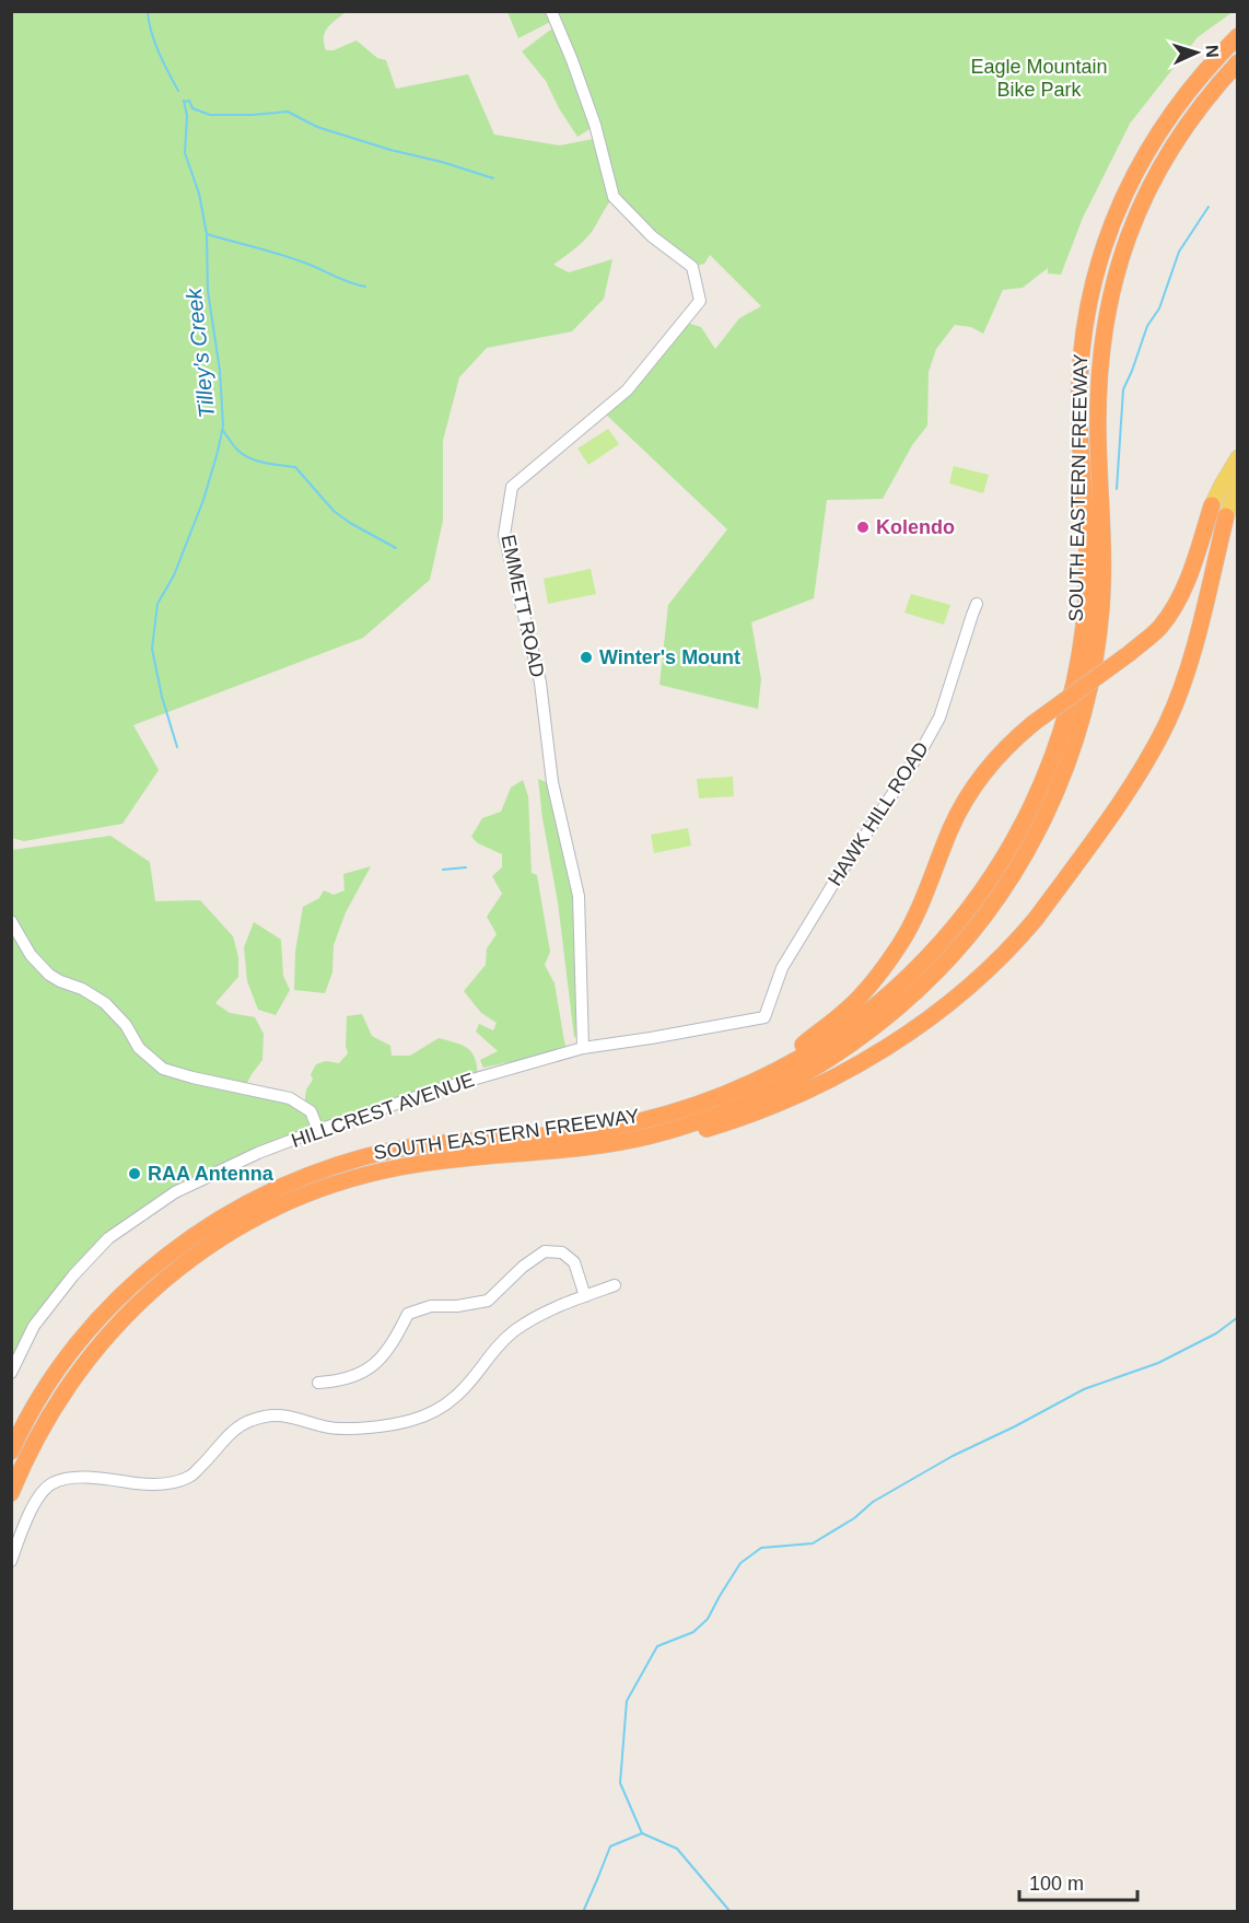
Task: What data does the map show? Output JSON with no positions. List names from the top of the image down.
{
  "streets": {
    "highway": ["SOUTH EASTERN FREEWAY"],
    "street": ["EMMETT ROAD", "HAWK HILL ROAD", "HILLCREST AVENUE"]
  },
  "crossings": [
    ["EMMETT ROAD", "HILLCREST AVENUE"],
    ["HAWK HILL ROAD", "HILLCREST AVENUE"]
  ],
  "water": ["Tilley's Creek"],
  "parks": ["Eagle Mountain Bike Park"],
  "places": ["Kolendo", "Winter's Mount", "RAA Antenna"],
  "scale_bar": "100 m",
  "north": "right"
}
